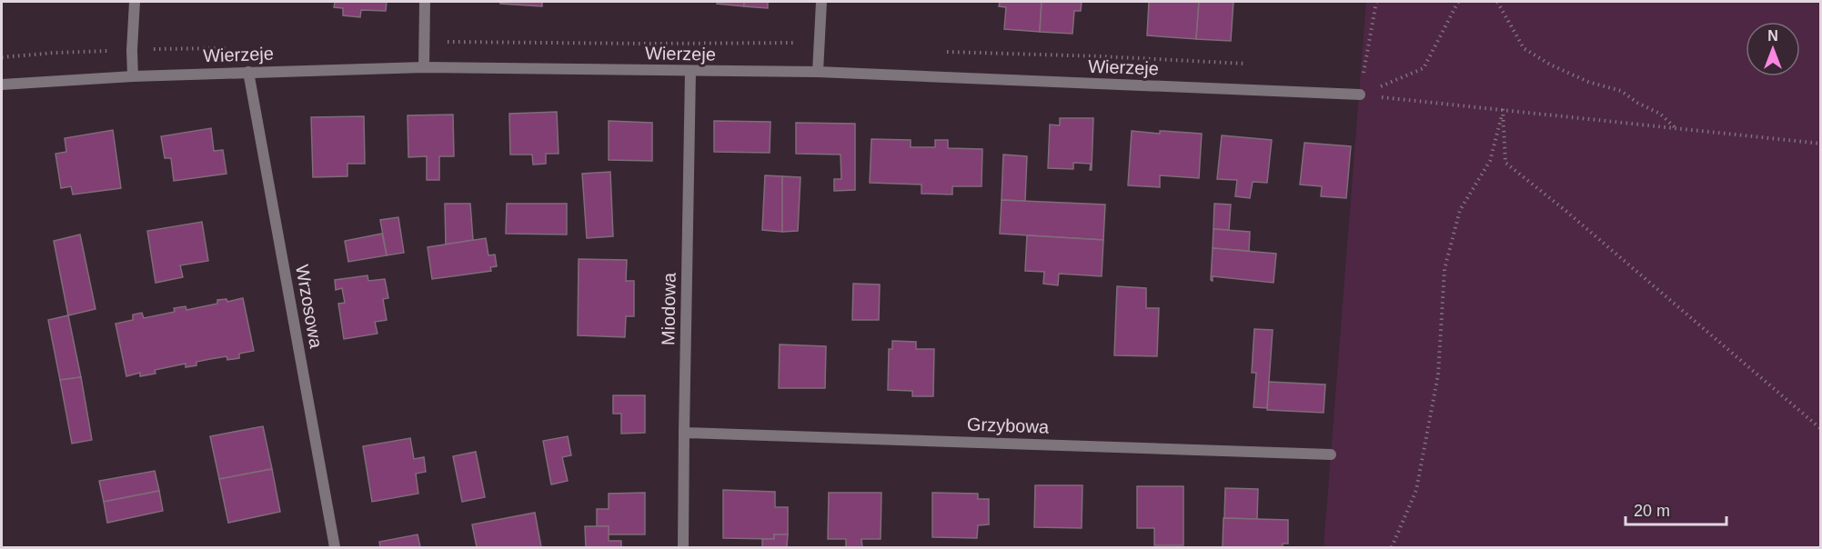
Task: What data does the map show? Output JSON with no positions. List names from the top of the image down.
{
  "streets": {
    "street": [
      "Wierzeje",
      "Wrzosowa",
      "Miodowa",
      "Grzybowa"
    ]
  },
  "crossings": [
    ["Wierzeje", "Wrzosowa"],
    ["Wierzeje", "Miodowa"],
    ["Miodowa", "Grzybowa"]
  ],
  "scale_bar": "20 m",
  "north": "top"
}
